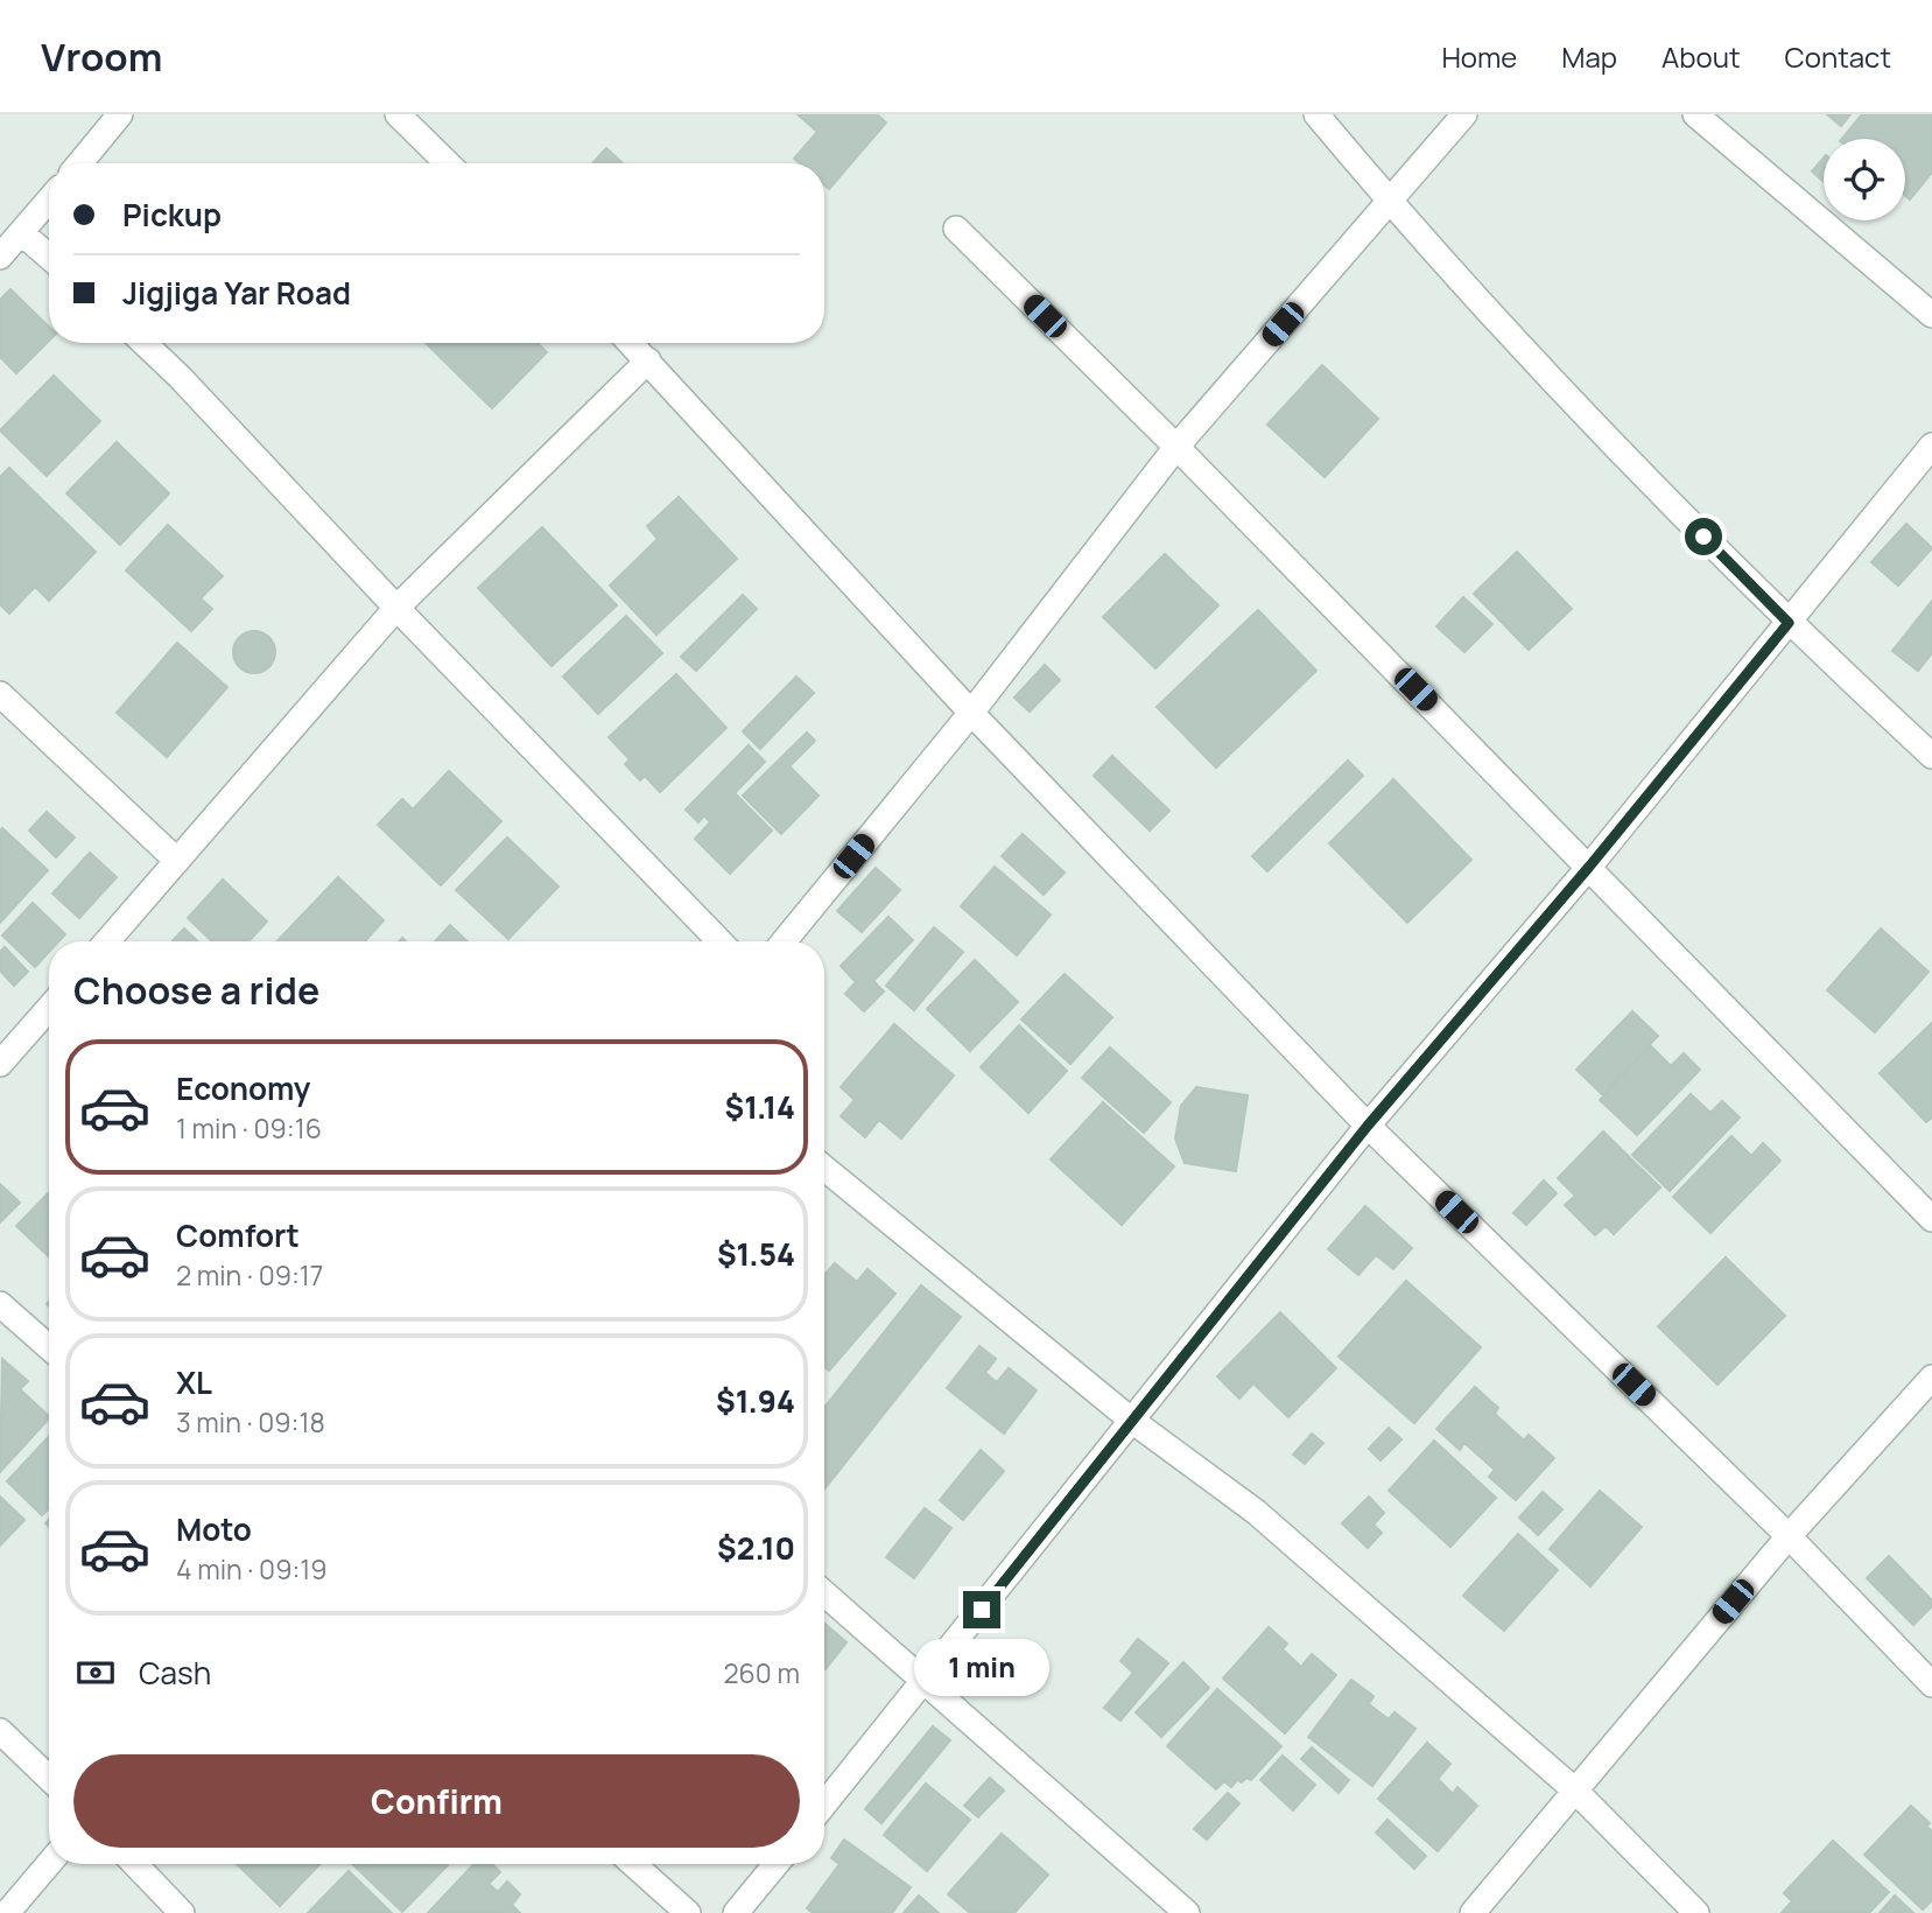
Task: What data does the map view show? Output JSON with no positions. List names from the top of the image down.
{
  "page": {
    "header": "Vroom",
    "nav": [
      "Home",
      "Map",
      "About",
      "Contact"
    ],
    "banner": ["Pickup", "Jigjiga Yar Road"],
    "heading": "Choose a ride",
    "list": [
      {
        "name": "Economy",
        "note": "1 min · 09:16",
        "value": "$1.14"
      },
      {
        "name": "Comfort",
        "note": "2 min · 09:17",
        "value": "$1.54"
      },
      {
        "name": "XL",
        "note": "3 min · 09:18",
        "value": "$1.94"
      },
      {
        "name": "Moto",
        "note": "4 min · 09:19",
        "value": "$2.10"
      }
    ],
    "pay": ["Cash", "260 m"],
    "bubble": "1 min",
    "buttons": "Confirm"
  }
}
